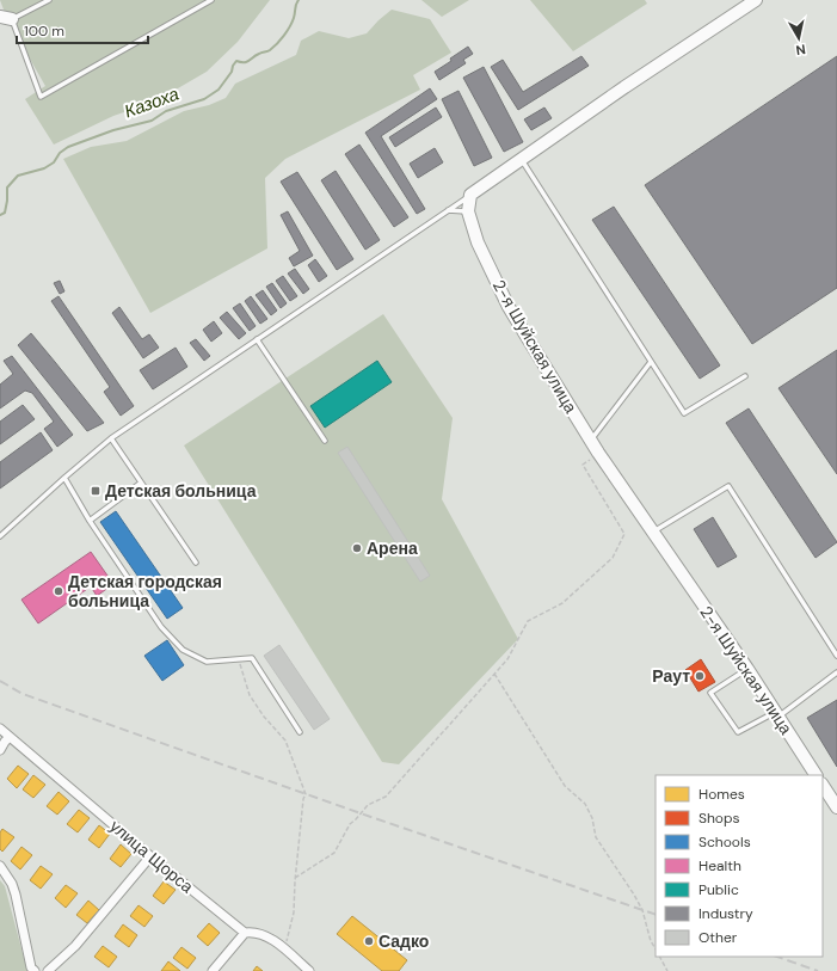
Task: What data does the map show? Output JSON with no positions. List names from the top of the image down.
{
  "streets": {
    "street": ["2-я Шуйская улица", "улица Щорса"]
  },
  "water": ["Казоха"],
  "places": {
    "transit": ["Детская больница"],
    "other": [
      "Арена",
      "Детская городская больница",
      "Раут",
      "Садко"
    ]
  },
  "legend": [
    "Homes",
    "Shops",
    "Schools",
    "Health",
    "Public",
    "Industry",
    "Other"
  ],
  "scale_bar": "100 m",
  "north": "bottom"
}
